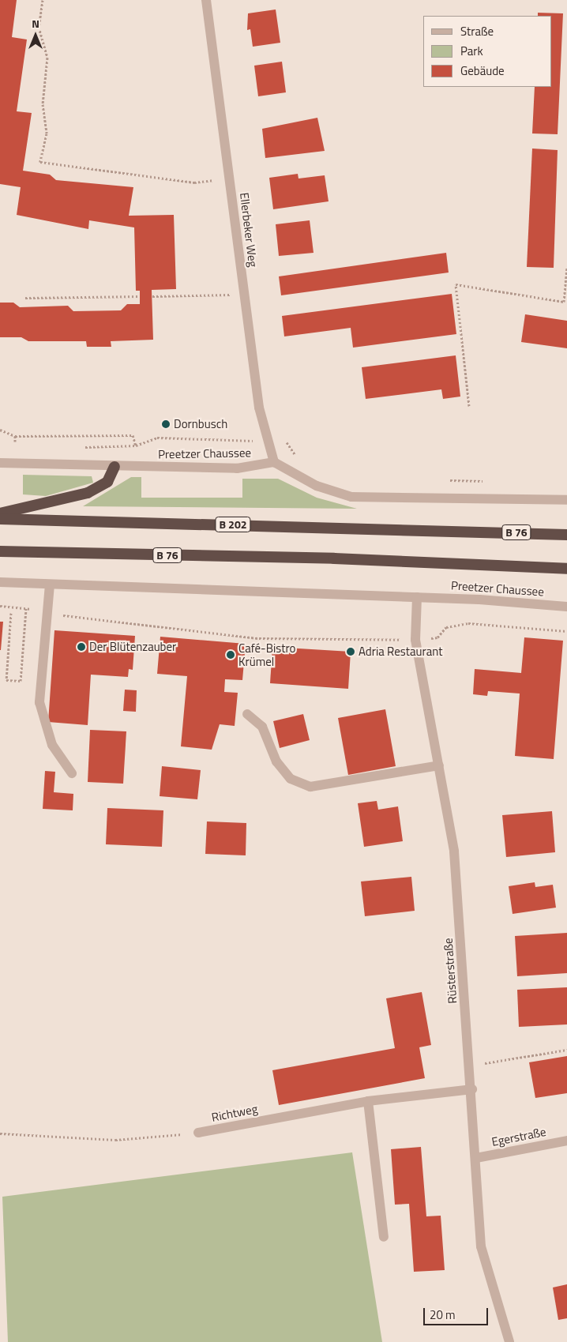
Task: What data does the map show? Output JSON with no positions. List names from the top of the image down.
{
  "streets": {
    "highway": ["Preetzer Chaussee", "B 202", "B 76"],
    "street": [
      "Ellerbeker Weg",
      "Rüsterstraße",
      "Richtweg",
      "Egerstraße"
    ]
  },
  "crossings": [
    ["Ellerbeker Weg", "Preetzer Chaussee"],
    ["Preetzer Chaussee", "Rüsterstraße"],
    ["B 202", "B 76"],
    ["Rüsterstraße", "Richtweg"],
    ["Rüsterstraße", "Egerstraße"]
  ],
  "places": [
    "Dornbusch",
    "Der Blütenzauber",
    "Adria Restaurant",
    "Café-Bistro Krümel"
  ],
  "legend": ["Straße", "Park", "Gebäude"],
  "scale_bar": "20 m",
  "north": "top"
}
